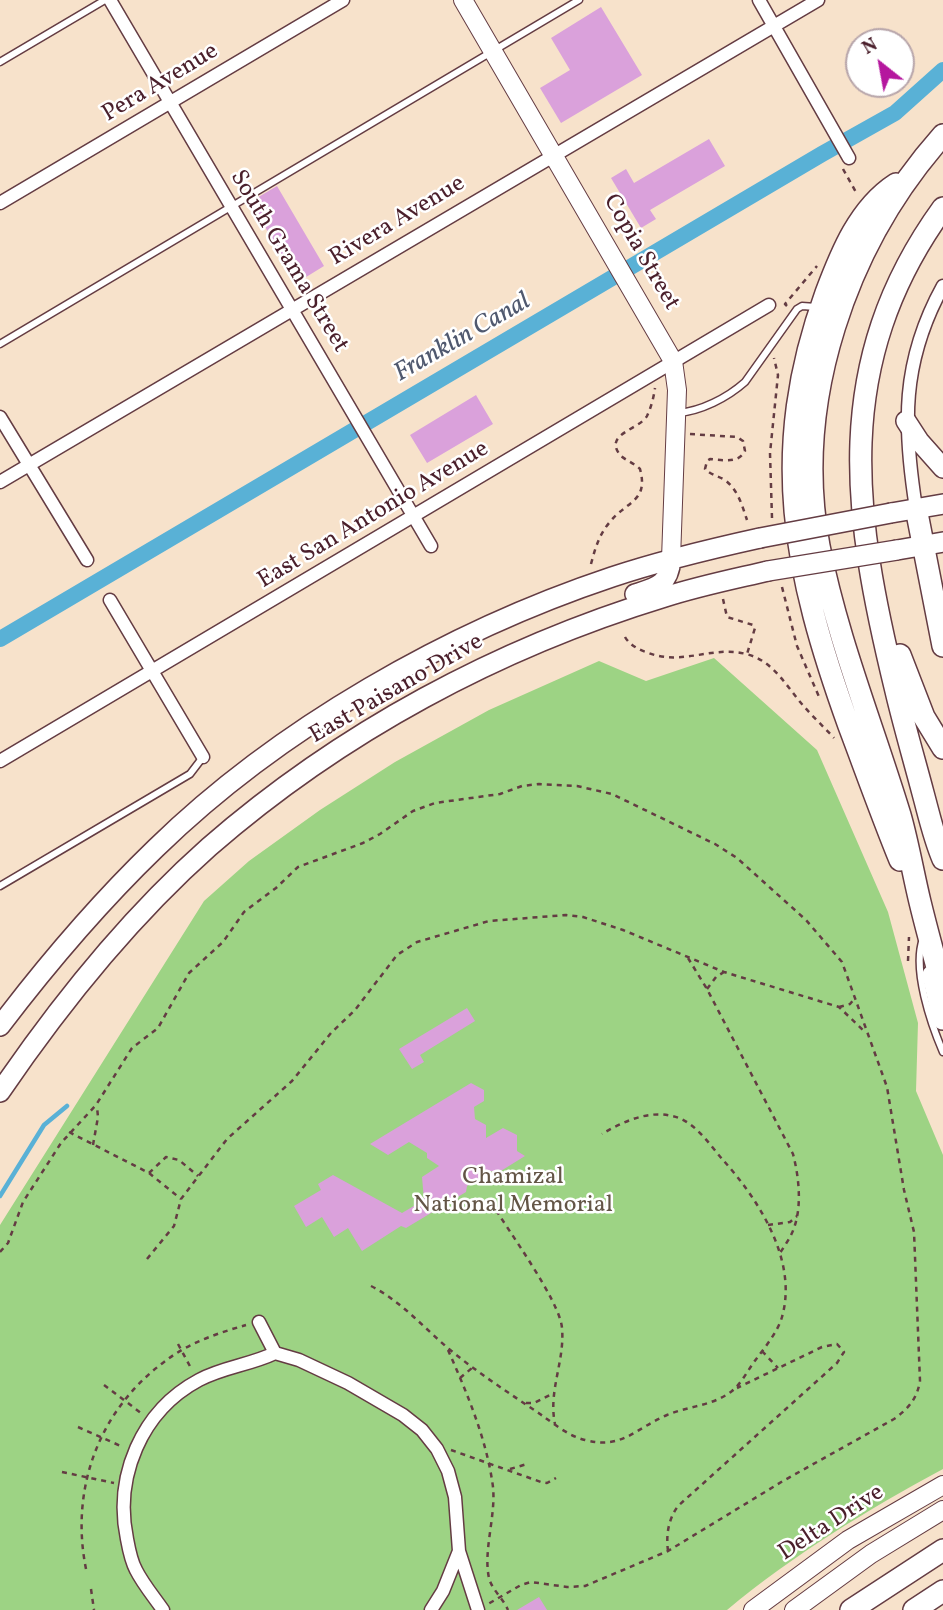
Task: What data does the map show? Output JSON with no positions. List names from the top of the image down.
{
  "streets": {
    "main road": ["Copia Street", "East Paisano Drive", "Delta Drive"],
    "street": [
      "Pera Avenue",
      "Rivera Avenue",
      "South Grama Street",
      "East San Antonio Avenue"
    ]
  },
  "crossings": [
    ["Pera Avenue", "South Grama Street"],
    ["Rivera Avenue", "Copia Street"],
    ["Rivera Avenue", "South Grama Street"],
    ["Copia Street", "East San Antonio Avenue"],
    ["Copia Street", "East Paisano Drive"],
    ["South Grama Street", "East San Antonio Avenue"]
  ],
  "water": ["Franklin Canal"],
  "parks": ["Chamizal National Memorial"],
  "north": "top left"
}
